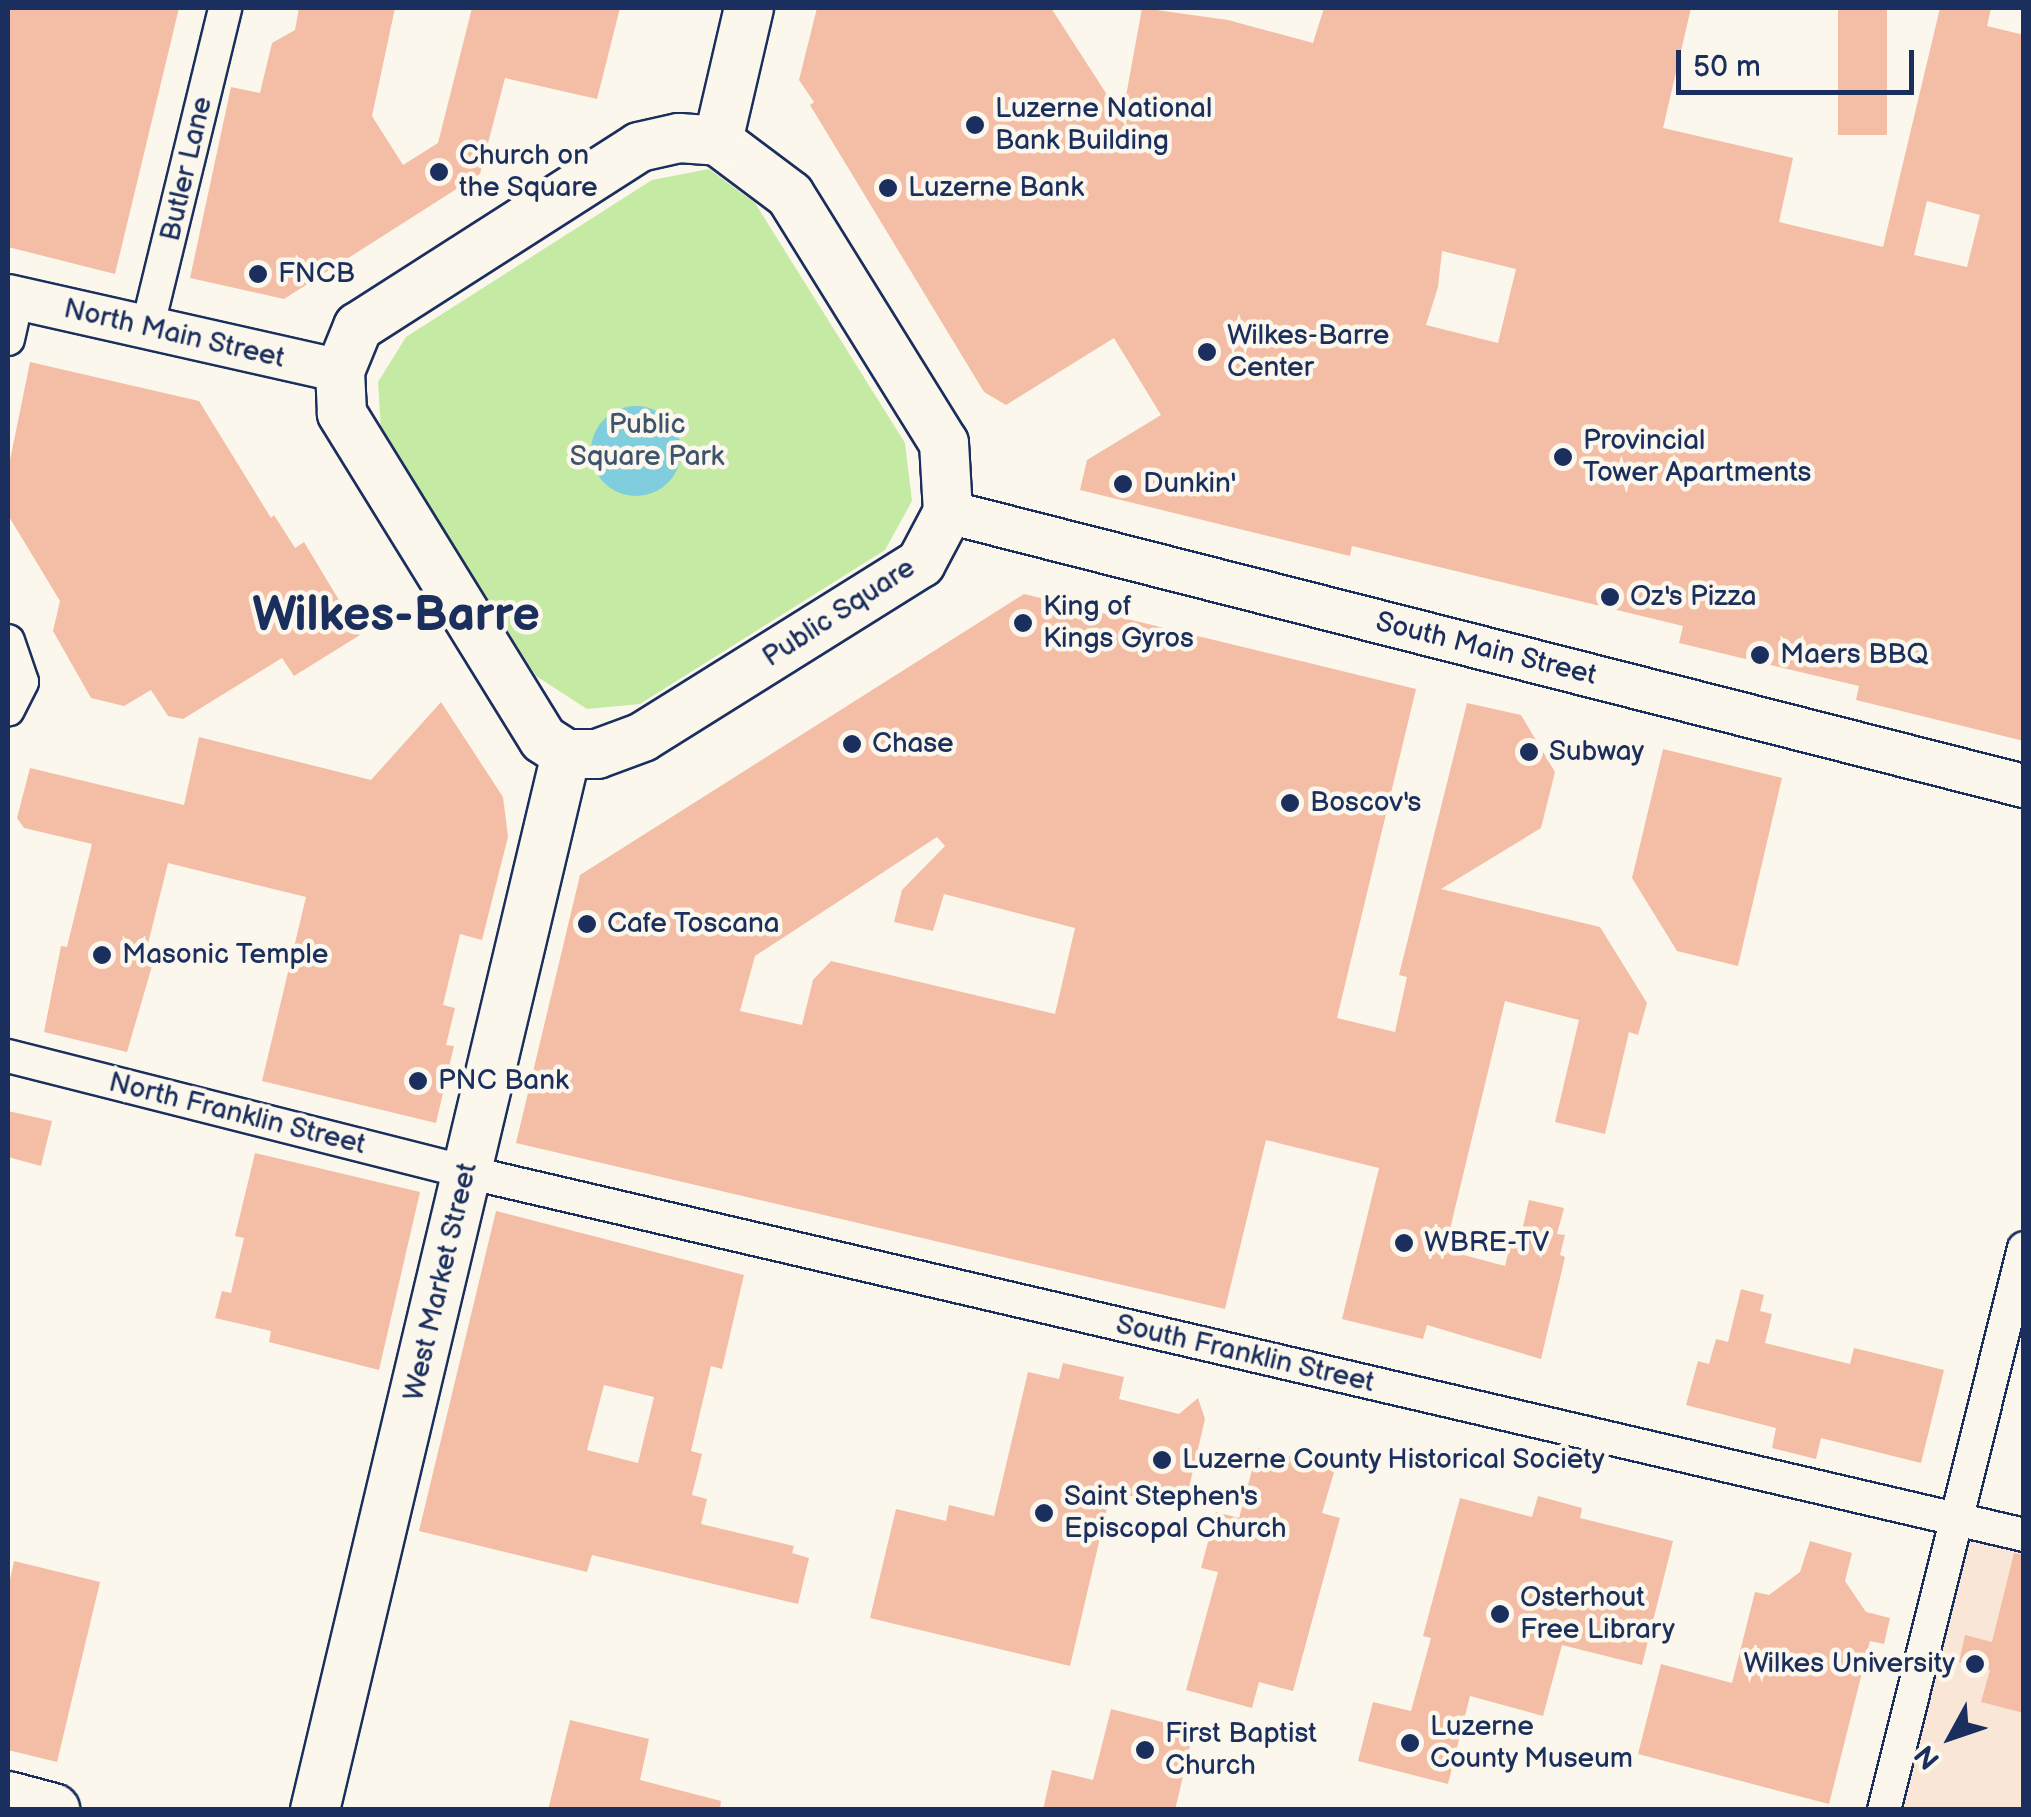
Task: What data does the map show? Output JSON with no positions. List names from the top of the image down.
{
  "streets": {
    "main road": ["Public Square", "West Market Street"],
    "street": [
      "Butler Lane",
      "North Main Street",
      "South Main Street",
      "North Franklin Street",
      "South Franklin Street"
    ]
  },
  "crossings": [
    ["Butler Lane", "North Main Street"],
    ["Public Square", "South Main Street"],
    ["Public Square", "West Market Street"],
    ["North Franklin Street", "West Market Street"],
    ["North Franklin Street", "South Franklin Street"],
    ["West Market Street", "South Franklin Street"]
  ],
  "districts": ["Wilkes-Barre"],
  "parks": ["Public Square Park"],
  "places": [
    "Luzerne National Bank Building",
    "Church on the Square",
    "Luzerne Bank",
    "FNCB",
    "Wilkes-Barre Center",
    "Provincial Tower Apartments",
    "Dunkin'",
    "Oz's Pizza",
    "King of Kings Gyros",
    "Maers BBQ",
    "Chase",
    "Subway",
    "Boscov's",
    "Cafe Toscana",
    "Masonic Temple",
    "PNC Bank",
    "WBRE-TV",
    "Luzerne County Historical Society",
    "Saint Stephen's Episcopal Church",
    "Osterhout Free Library",
    "Wilkes University",
    "Luzerne County Museum",
    "First Baptist Church"
  ],
  "scale_bar": "50 m",
  "north": "bottom left"
}
